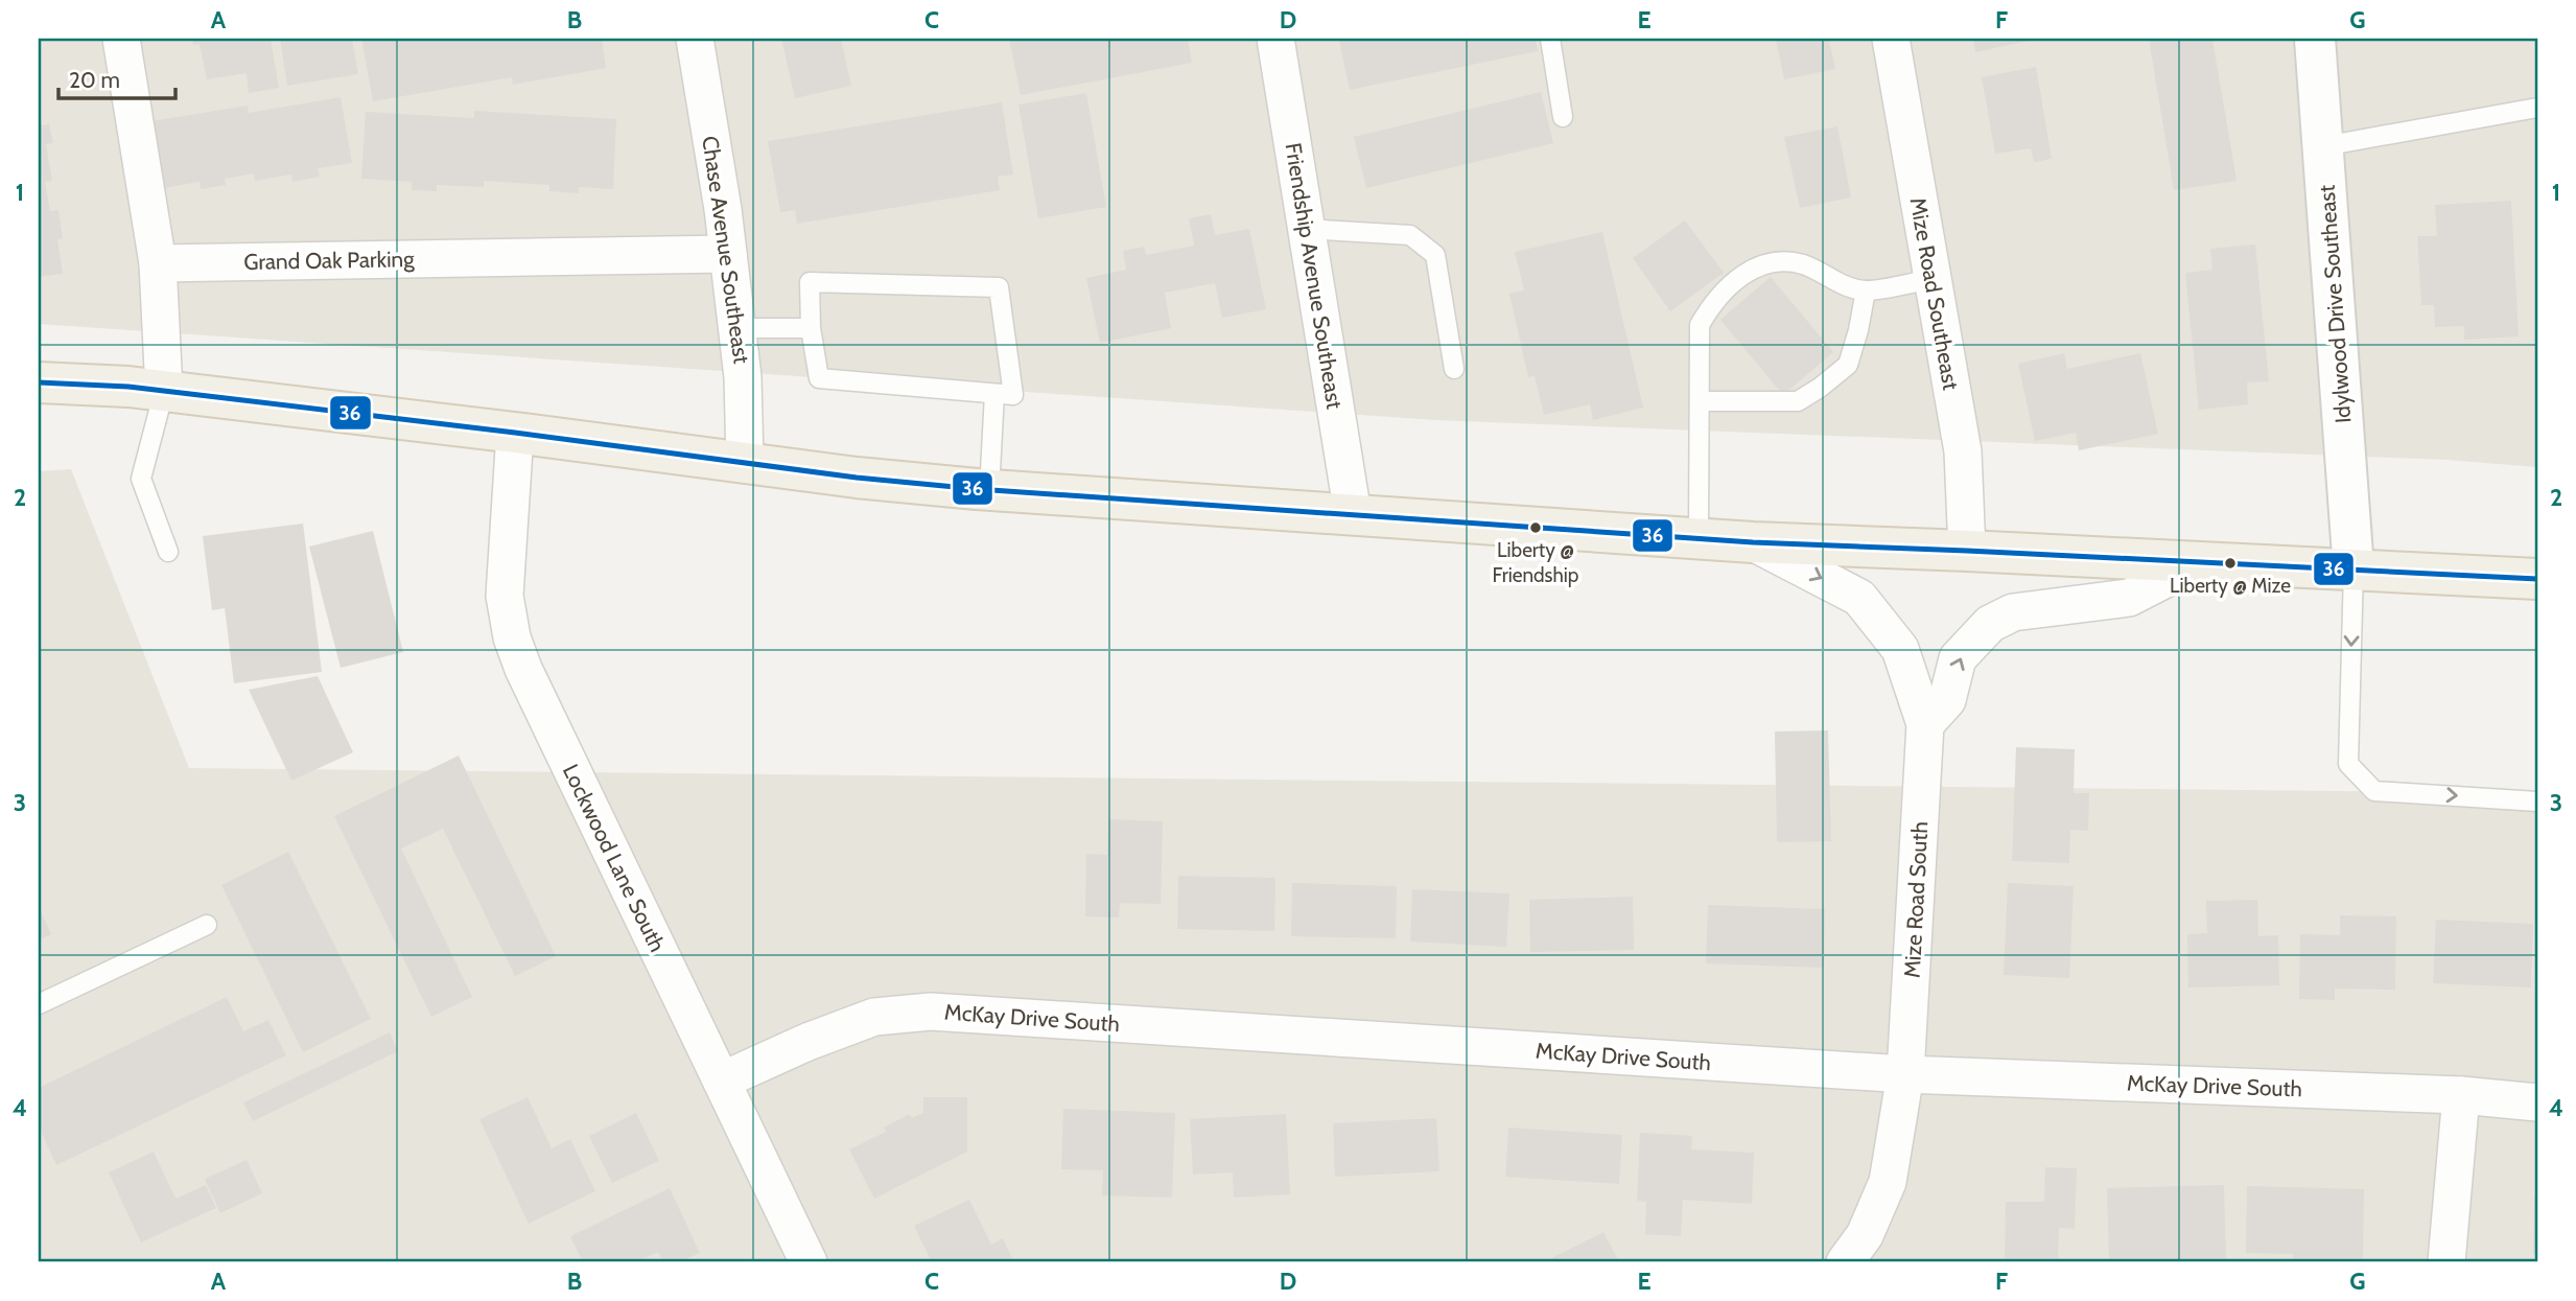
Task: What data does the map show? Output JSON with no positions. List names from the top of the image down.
{
  "streets": {
    "street": [
      "Chase Avenue Southeast",
      "Grand Oak Parking",
      "Friendship Avenue Southeast",
      "Mize Road Southeast",
      "Idylwood Drive Southeast",
      "Lockwood Lane South",
      "Mize Road South",
      "McKay Drive South"
    ]
  },
  "crossings": [
    ["Chase Avenue Southeast", "Grand Oak Parking"],
    ["Lockwood Lane South", "McKay Drive South"],
    ["Mize Road South", "McKay Drive South"]
  ],
  "places": ["Liberty @ Friendship", "Liberty @ Mize"],
  "lines": ["transit line 36"],
  "scale_bar": "20 m",
  "grid": {
    "columns": [
      "A",
      "B",
      "C",
      "D",
      "E",
      "F",
      "G"
    ],
    "rows": [
      "1",
      "2",
      "3",
      "4"
    ]
  }
}
